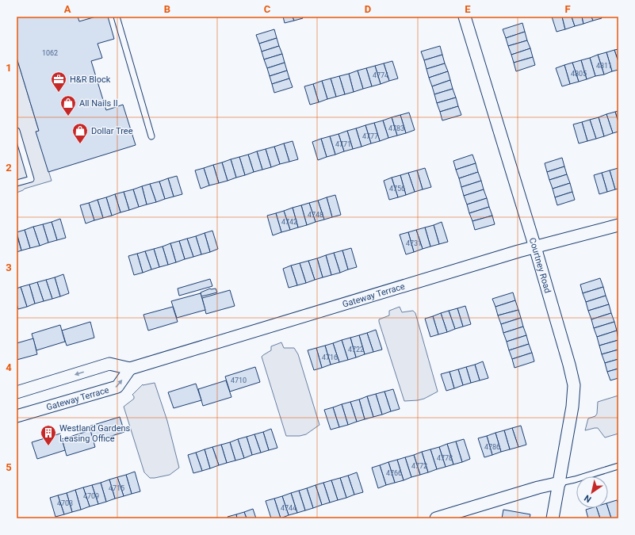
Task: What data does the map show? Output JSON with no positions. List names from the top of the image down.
{
  "streets": {
    "street": ["Courtney Road", "Gateway Terrace"]
  },
  "crossings": [
    ["Courtney Road", "Gateway Terrace"]
  ],
  "places": {
    "office": ["H&R Block"],
    "shop": ["All Nails II", "Dollar Tree"],
    "building": ["Westland Gardens Leasing Office"]
  },
  "house_numbers": [
    "1062",
    "4811",
    "4805",
    "4774",
    "4783",
    "4777",
    "4771",
    "4756",
    "4748",
    "4742",
    "4731",
    "4722",
    "4716",
    "4710",
    "4786",
    "4778",
    "4772",
    "4766",
    "4715",
    "4709",
    "4703",
    "4744"
  ],
  "north": "bottom left",
  "grid": {
    "columns": [
      "A",
      "B",
      "C",
      "D",
      "E",
      "F"
    ],
    "rows": [
      "1",
      "2",
      "3",
      "4",
      "5"
    ]
  }
}
